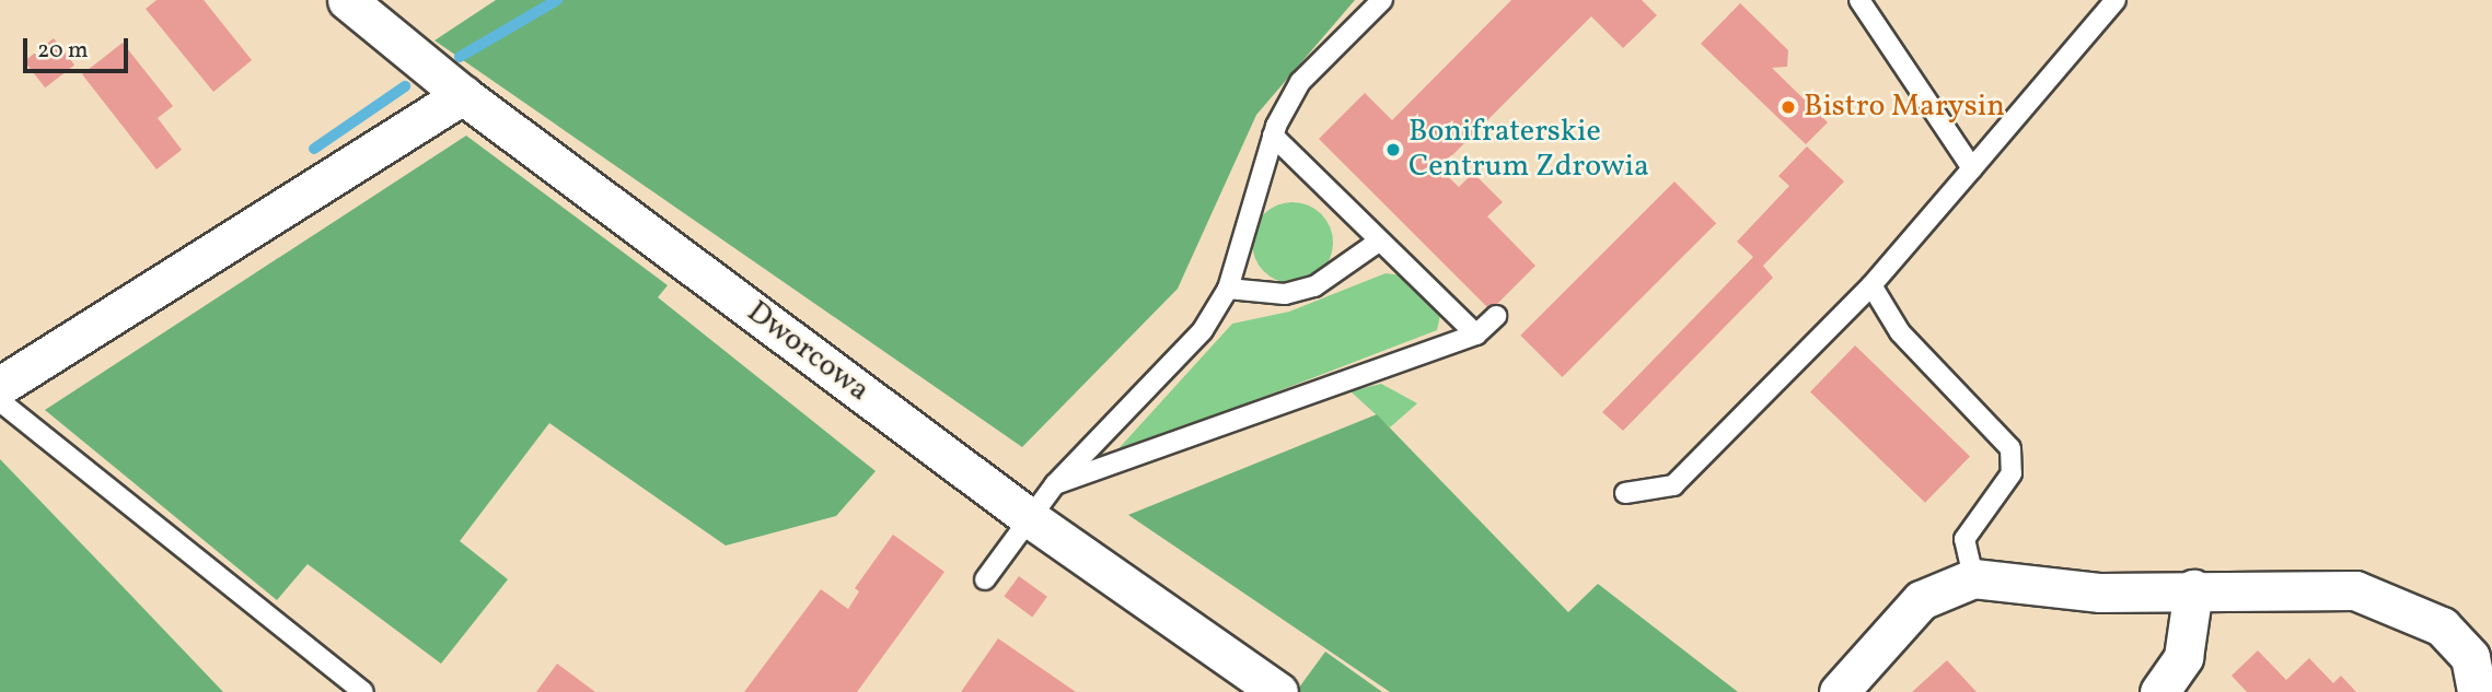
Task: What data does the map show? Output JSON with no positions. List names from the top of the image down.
{
  "streets": {
    "street": ["Dworcowa"]
  },
  "places": ["Bistro Marysin", "Bonifraterskie Centrum Zdrowia"],
  "scale_bar": "20 m"
}
